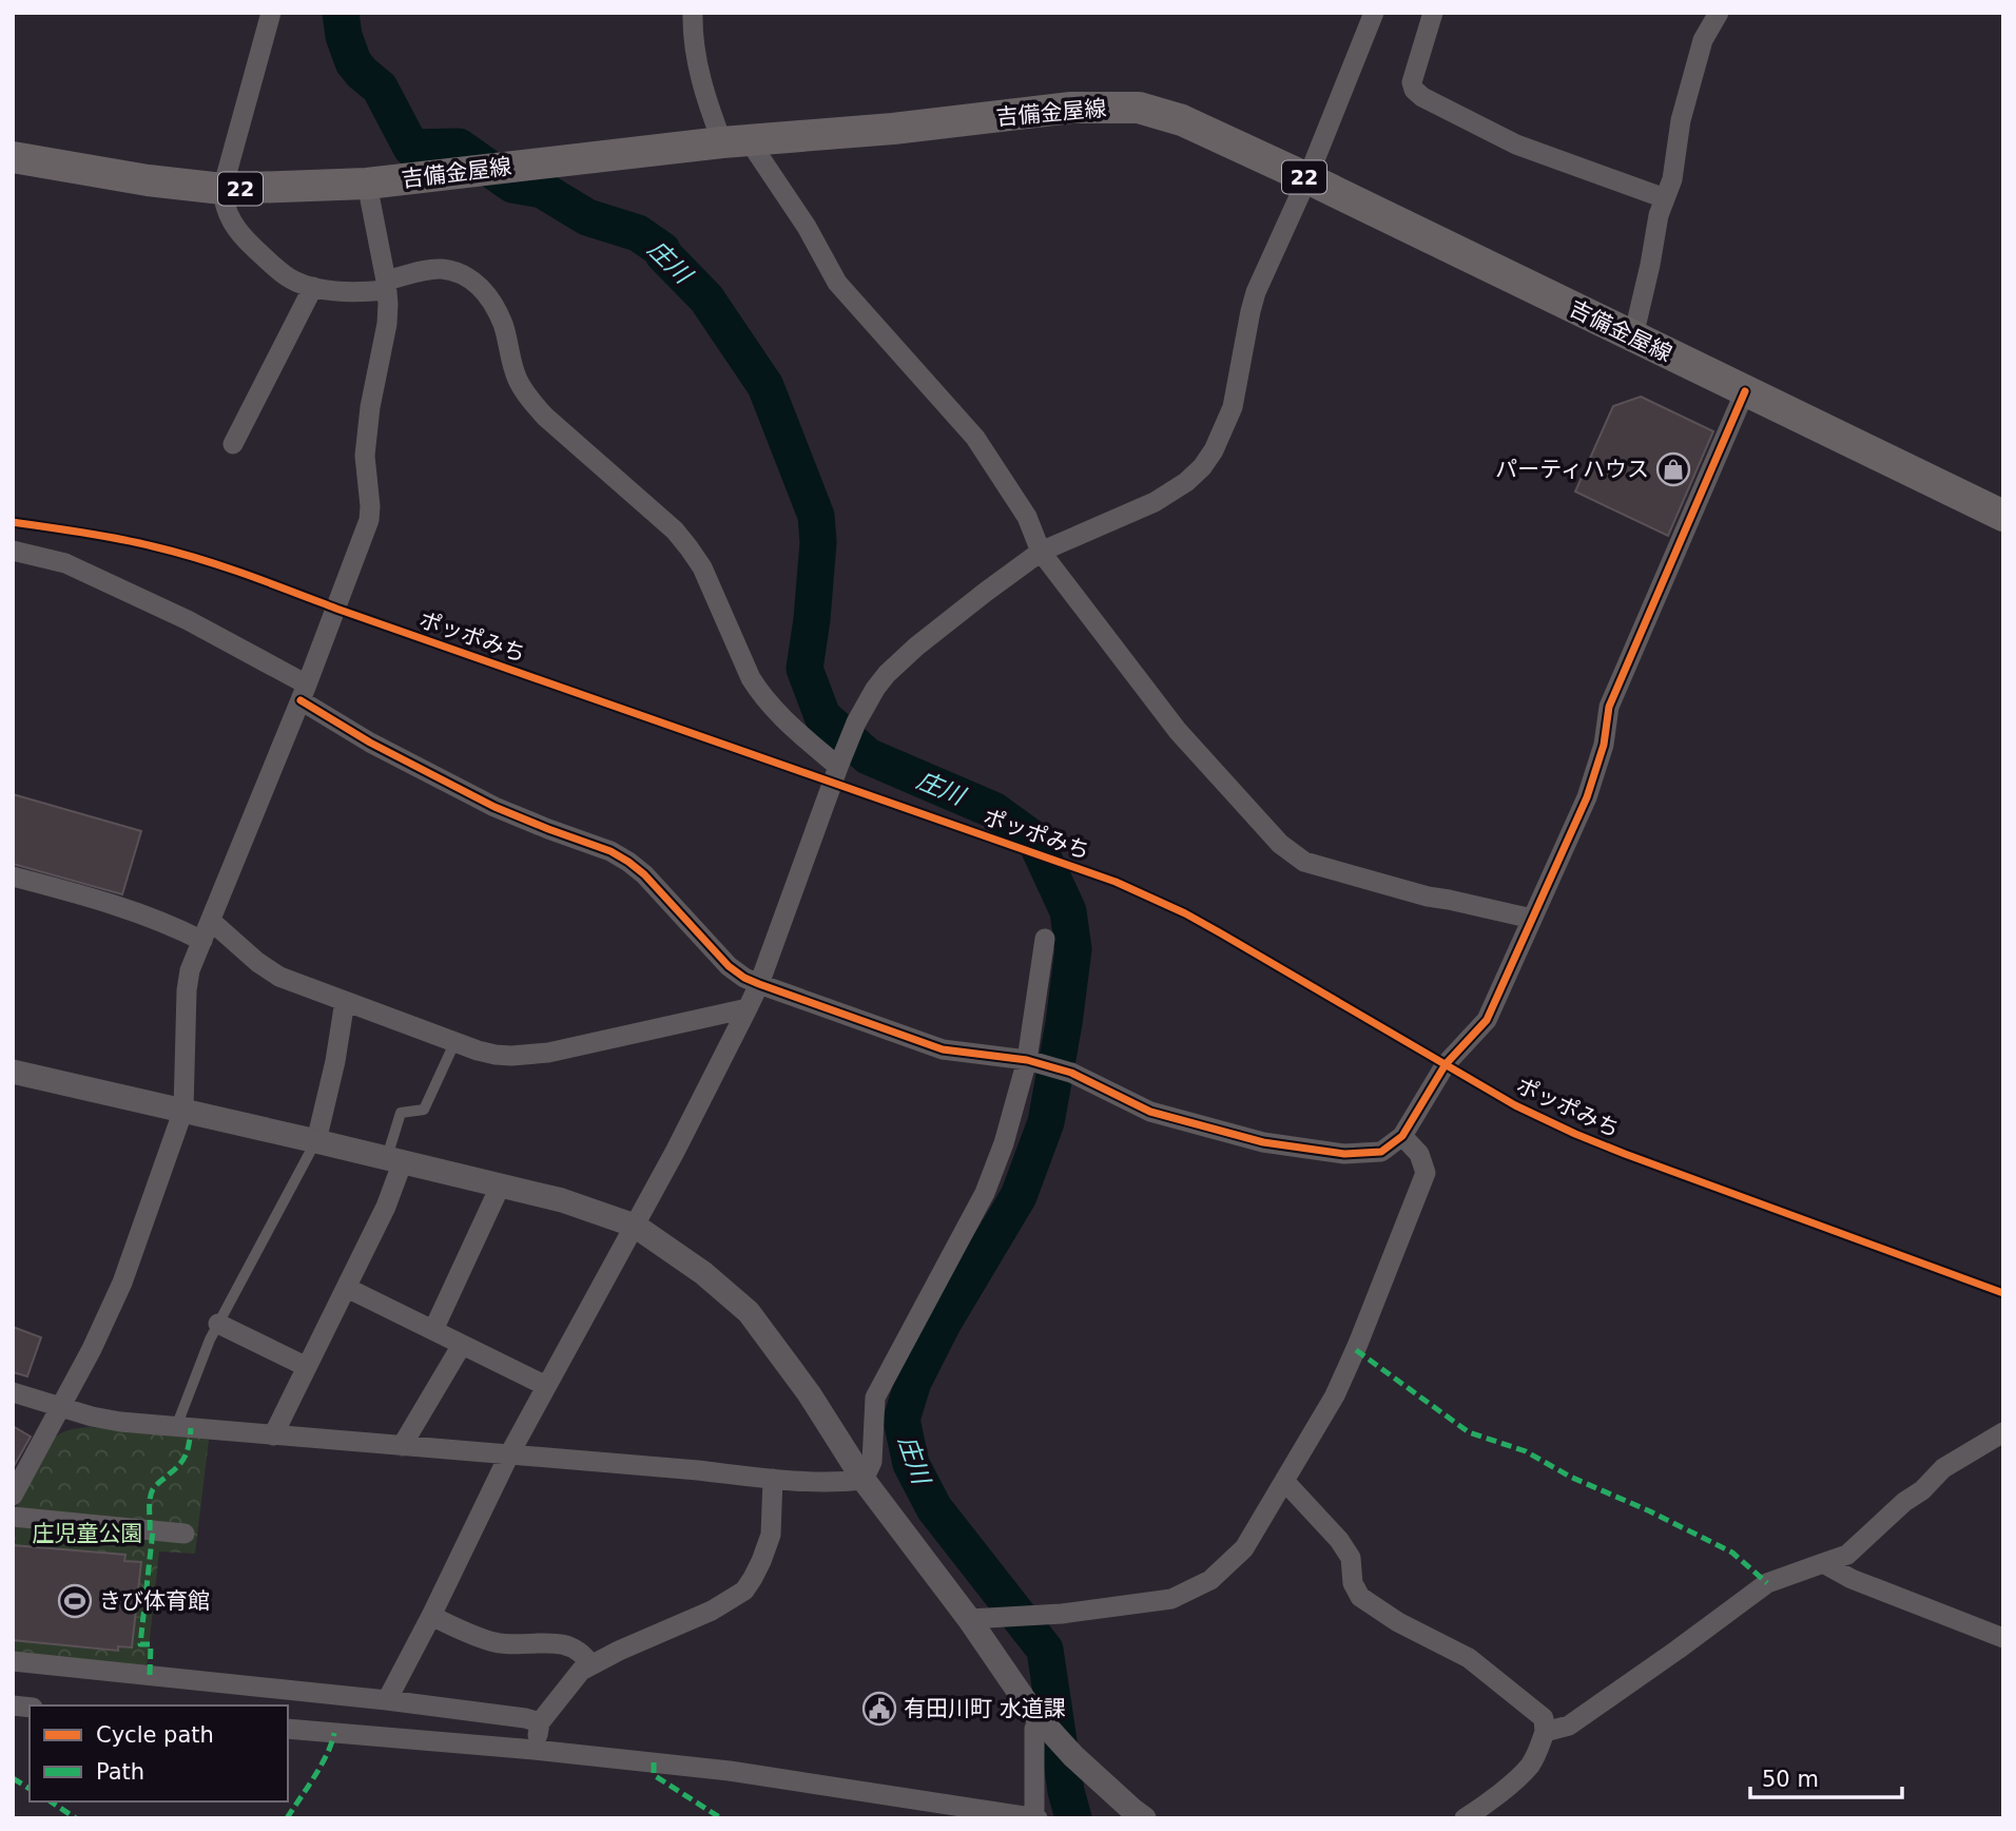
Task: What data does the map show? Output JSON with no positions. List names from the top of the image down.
{
  "streets": {
    "main road": ["吉備金屋線", "22"],
    "cycle path": ["ポッポみち"]
  },
  "water": ["庄川"],
  "parks": ["庄児童公園"],
  "places": {
    "shop": ["パーティハウス"],
    "sports": ["きび体育館"],
    "public building": ["有田川町 水道課"]
  },
  "legend": ["Cycle path", "Path"],
  "scale_bar": "50 m"
}
